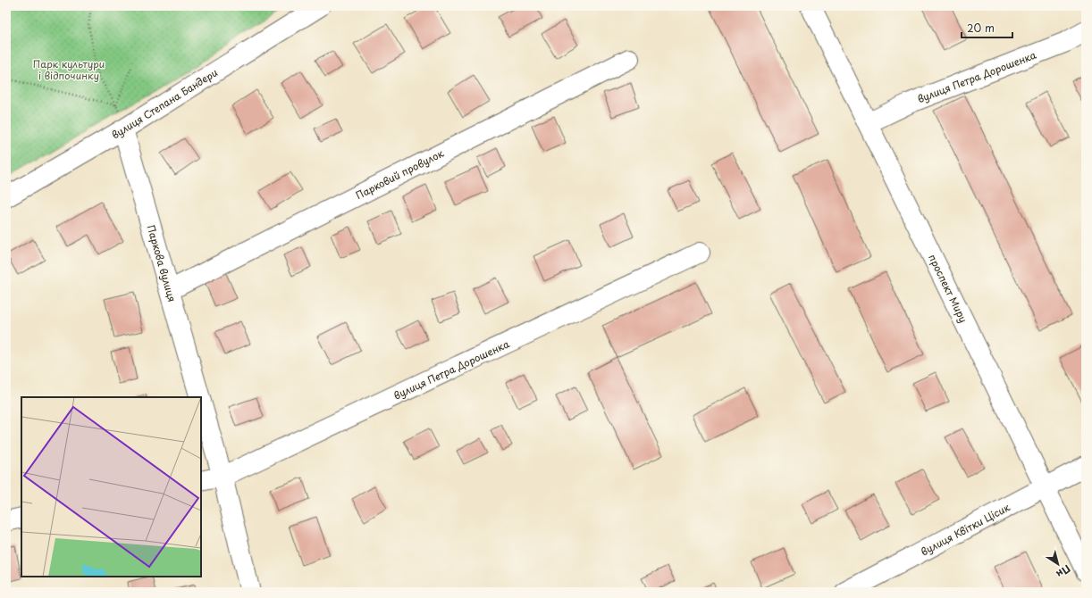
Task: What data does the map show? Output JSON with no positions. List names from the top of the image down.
{
  "streets": {
    "street": [
      "вулиця Петра Дорошенка",
      "вулиця Степана Бандери",
      "Парковий провулок",
      "Паркова вулиця",
      "проспект Миру",
      "вулиця Квітки Цісик"
    ]
  },
  "crossings": [
    ["вулиця Петра Дорошенка", "Паркова вулиця"],
    ["вулиця Петра Дорошенка", "проспект Миру"],
    ["вулиця Степана Бандери", "Паркова вулиця"],
    ["Парковий провулок", "Паркова вулиця"],
    ["проспект Миру", "вулиця Квітки Цісик"]
  ],
  "parks": ["Парк культури і відпочинку"],
  "scale_bar": "20 m",
  "north": "bottom right"
}
